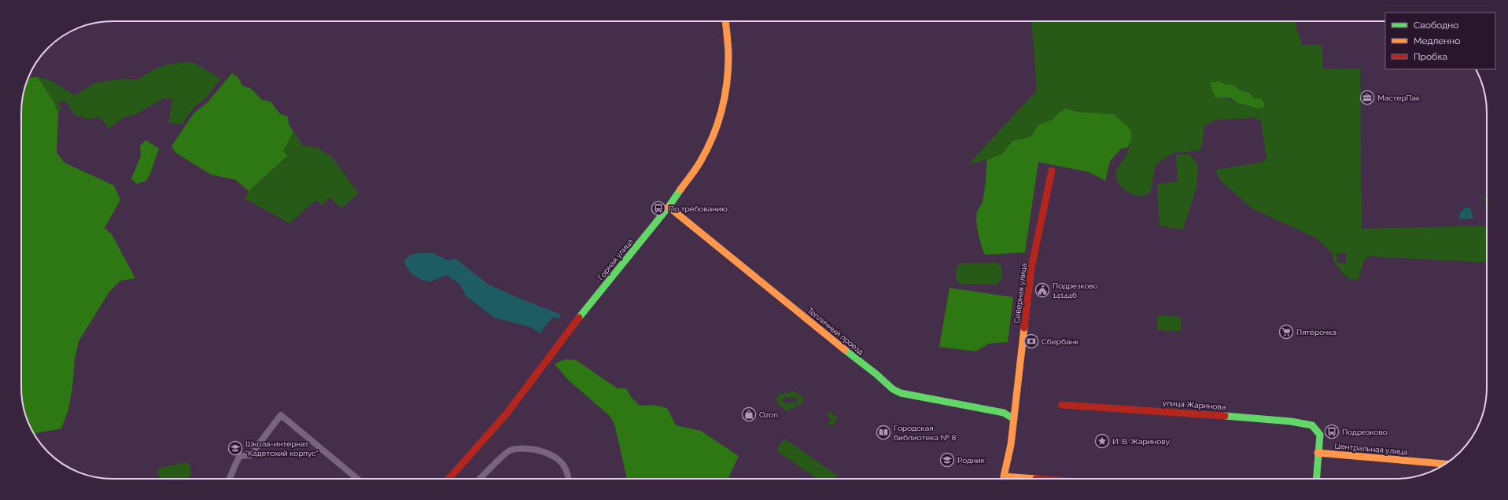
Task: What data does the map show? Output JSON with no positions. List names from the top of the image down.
{
  "streets": {
    "street": [
      "Горная улица",
      "Северная улица",
      "Тепличный проезд",
      "улица Жаринова",
      "Центральная улица"
    ]
  },
  "crossings": [
    ["Горная улица", "Тепличный проезд"],
    ["Северная улица", "Тепличный проезд"],
    ["улица Жаринова", "Центральная улица"]
  ],
  "places": {
    "office": ["МастерПак"],
    "bus stop": ["По требованию", "Подрезково"],
    "public building": ["Подрезково 141446"],
    "supermarket": ["Пятёрочка"],
    "bank": ["Сбербанк"],
    "shop": ["Ozon"],
    "library": ["Городская библиотека № 8"],
    "place": ["И. В. Жаринову"],
    "school or university": ["Школа-интернат \"Кадетский корпус\"", "Родник"]
  },
  "legend": ["Свободно", "Медленно", "Пробка"]
}
